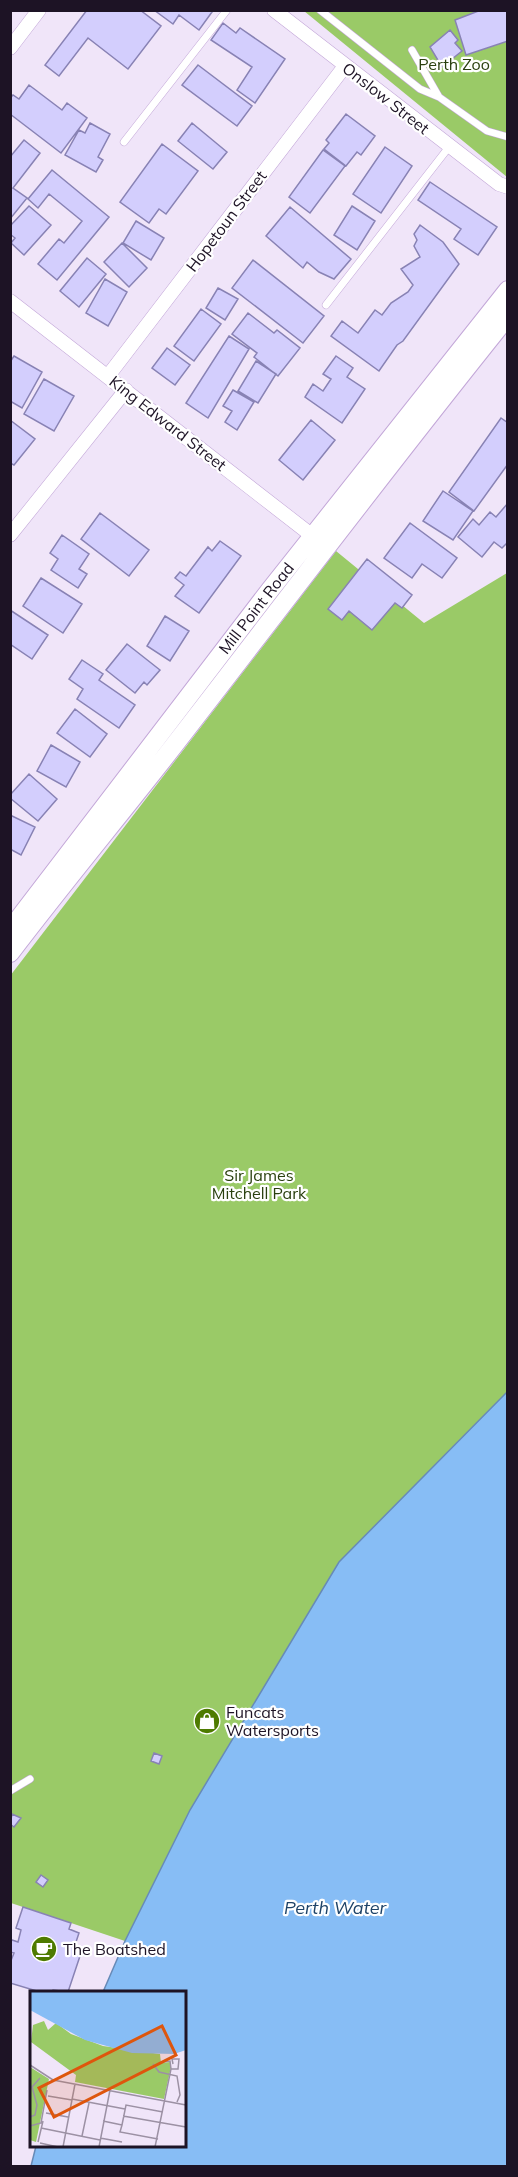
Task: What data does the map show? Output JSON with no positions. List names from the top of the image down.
{
  "streets": {
    "main road": ["Mill Point Road"],
    "street": ["Onslow Street", "Hopetoun Street", "King Edward Street"]
  },
  "crossings": [
    ["Onslow Street", "Hopetoun Street"],
    ["Hopetoun Street", "King Edward Street"],
    ["King Edward Street", "Mill Point Road"]
  ],
  "water": ["Perth Water"],
  "parks": ["Perth Zoo", "Sir James Mitchell Park"],
  "places": {
    "shop": ["Funcats Watersports"],
    "cafe": ["The Boatshed"]
  }
}
